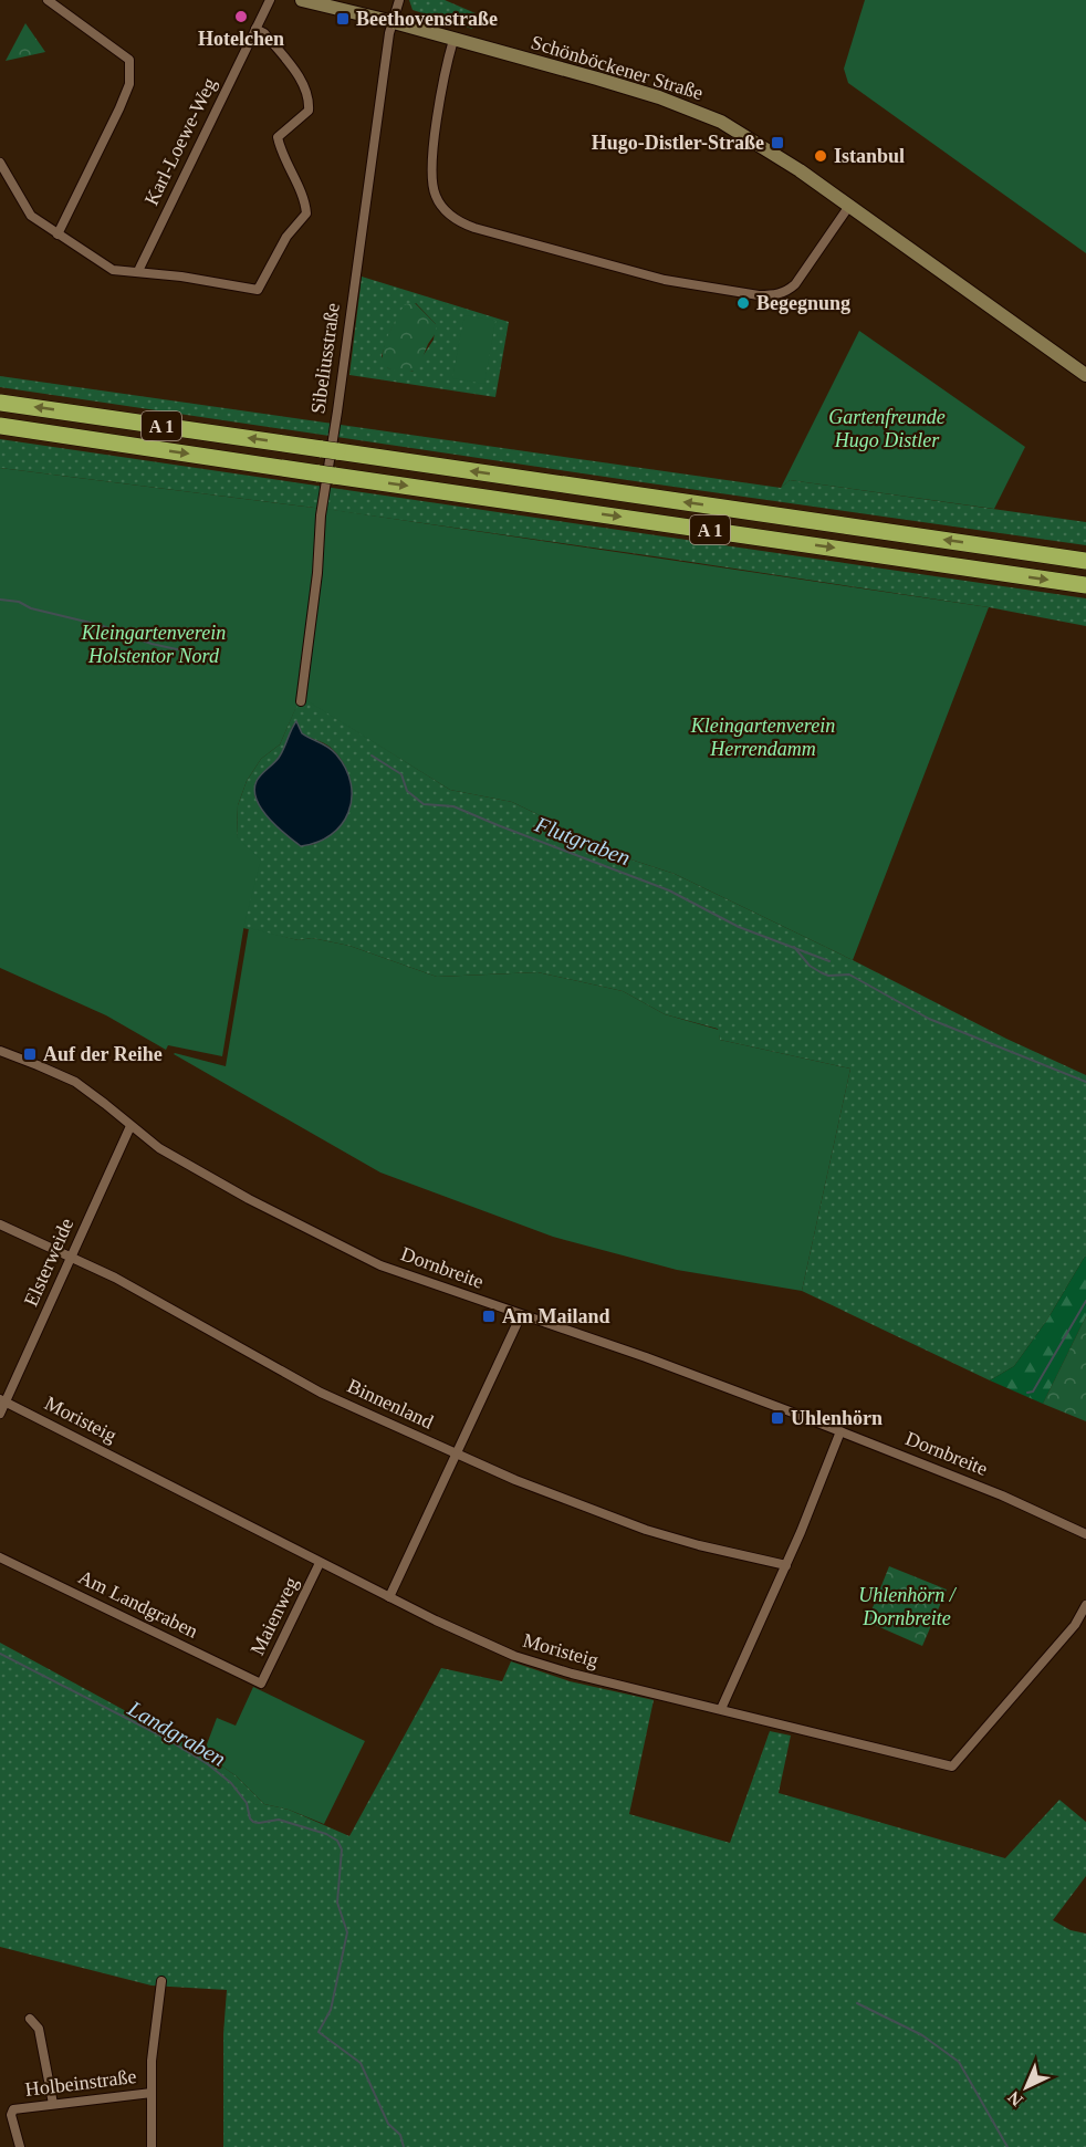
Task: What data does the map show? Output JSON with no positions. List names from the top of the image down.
{
  "streets": {
    "highway": ["A 1"],
    "main road": ["Schönböckener Straße"],
    "street": [
      "Karl-Loewe-Weg",
      "Sibeliusstraße",
      "Elsterweide",
      "Dornbreite",
      "Binnenland",
      "Moristeig",
      "Am Landgraben",
      "Maienweg",
      "Holbeinstraße"
    ]
  },
  "crossings": [
    ["Schönböckener Straße", "Sibeliusstraße"],
    ["Elsterweide", "Dornbreite"],
    ["Elsterweide", "Binnenland"],
    ["Elsterweide", "Moristeig"],
    ["Moristeig", "Maienweg"],
    ["Am Landgraben", "Maienweg"]
  ],
  "water": ["Flutgraben", "Landgraben"],
  "parks": [
    "Gartenfreunde Hugo Distler",
    "Kleingartenverein Holstentor Nord",
    "Kleingartenverein Herrendamm",
    "Uhlenhörn / Dornbreite"
  ],
  "places": {
    "other": ["Hotelchen", "Istanbul", "Begegnung"],
    "transit": [
      "Beethovenstraße",
      "Hugo-Distler-Straße",
      "Auf der Reihe",
      "Am Mailand",
      "Uhlenhörn"
    ]
  },
  "north": "bottom left"
}
